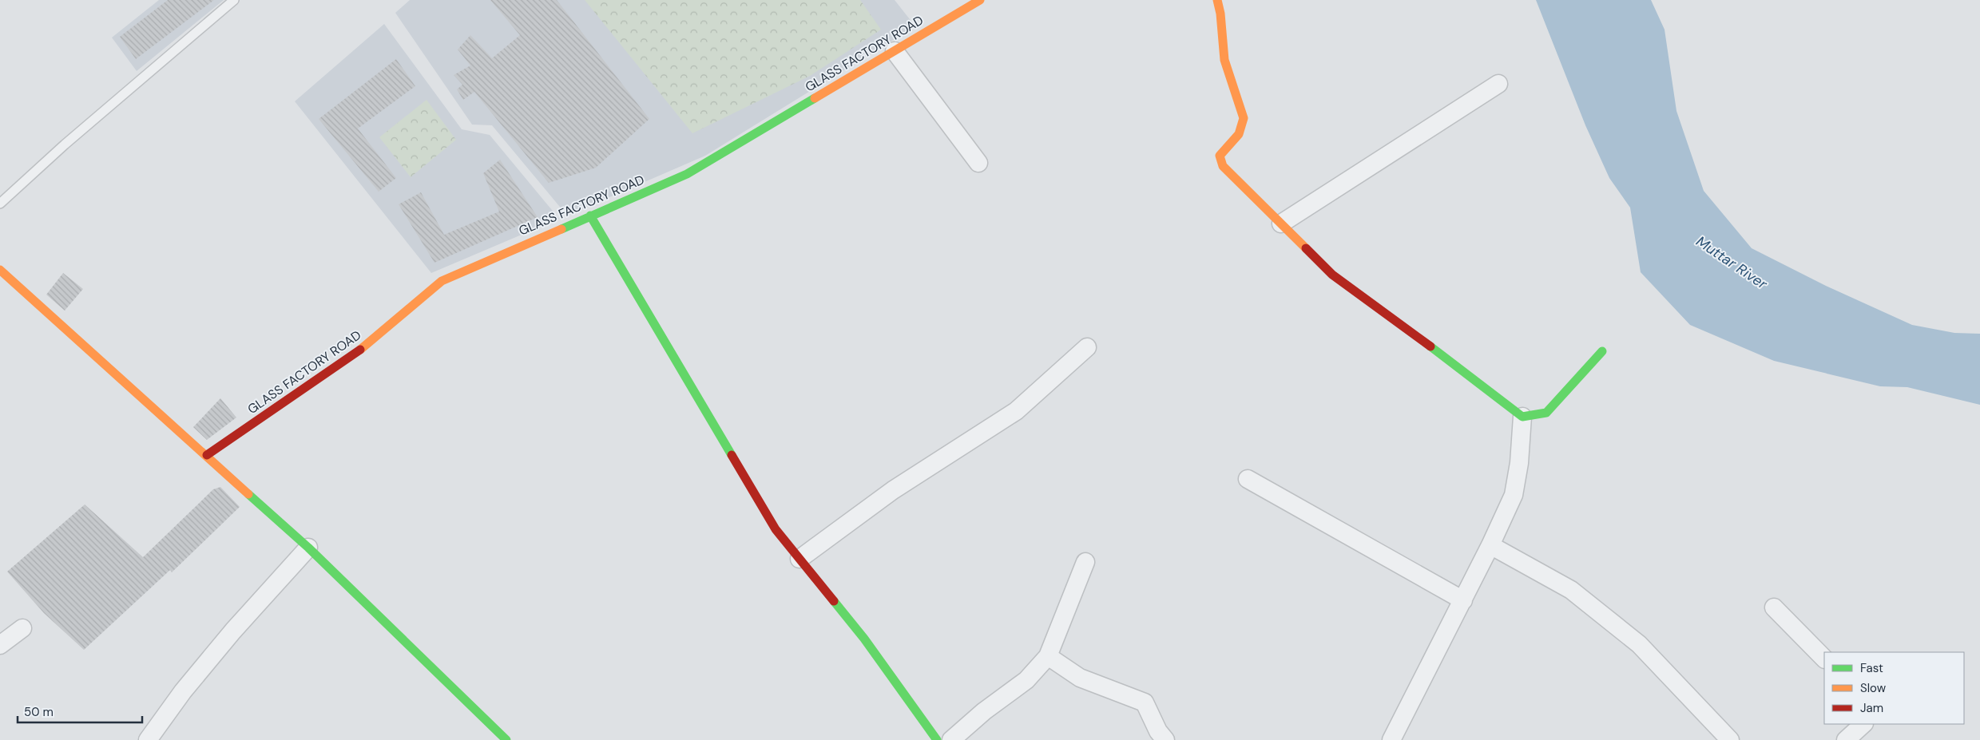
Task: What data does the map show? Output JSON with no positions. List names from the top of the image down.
{
  "streets": {
    "main road": ["GLASS FACTORY ROAD"]
  },
  "water": ["Muttar River"],
  "legend": ["Fast", "Slow", "Jam"],
  "scale_bar": "50 m"
}
